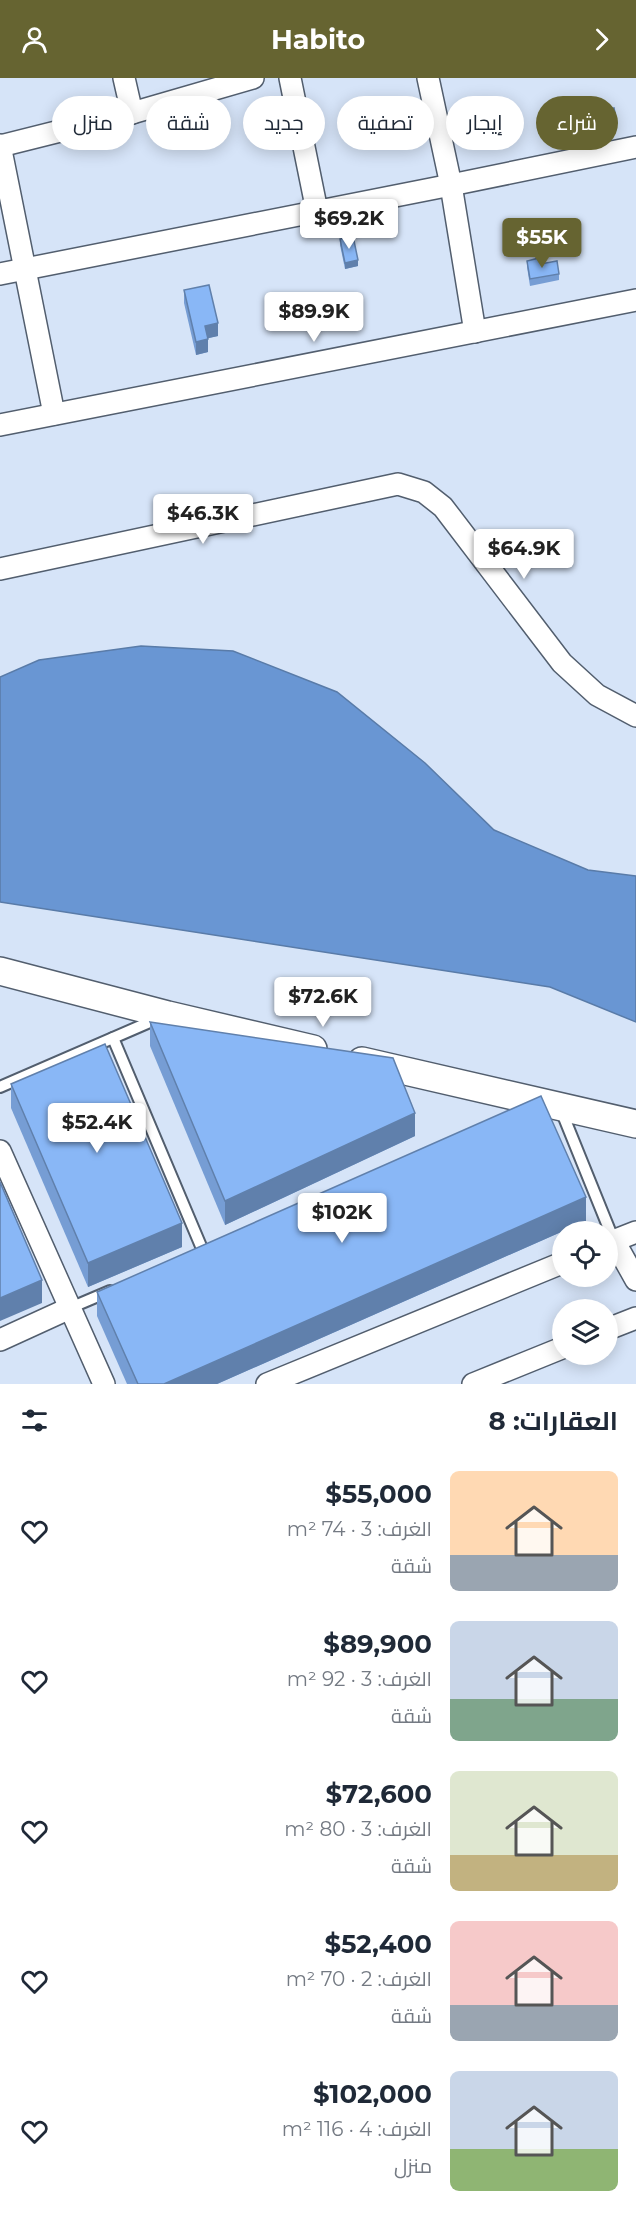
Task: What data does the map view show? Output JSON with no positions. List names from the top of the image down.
{
  "page": {
    "header": "Habito",
    "chip": [
      "شراء",
      "إيجار",
      "تصفية",
      "جديد",
      "شقة",
      "منزل"
    ],
    "price": [
      "$69.2K",
      "$55K",
      "$89.9K",
      "$46.3K",
      "$64.9K",
      "$72.6K",
      "$52.4K",
      "$102K"
    ],
    "heading": "العقارات: 8",
    "list": [
      {
        "name": "$55,000",
        "note": "الغرف: 3 · 74 m² · شقة"
      },
      {
        "name": "$89,900",
        "note": "الغرف: 3 · 92 m² · شقة"
      },
      {
        "name": "$72,600",
        "note": "الغرف: 3 · 80 m² · شقة"
      },
      {
        "name": "$52,400",
        "note": "الغرف: 2 · 70 m² · شقة"
      },
      {
        "name": "$102,000",
        "note": "الغرف: 4 · 116 m² · منزل"
      }
    ]
  }
}
